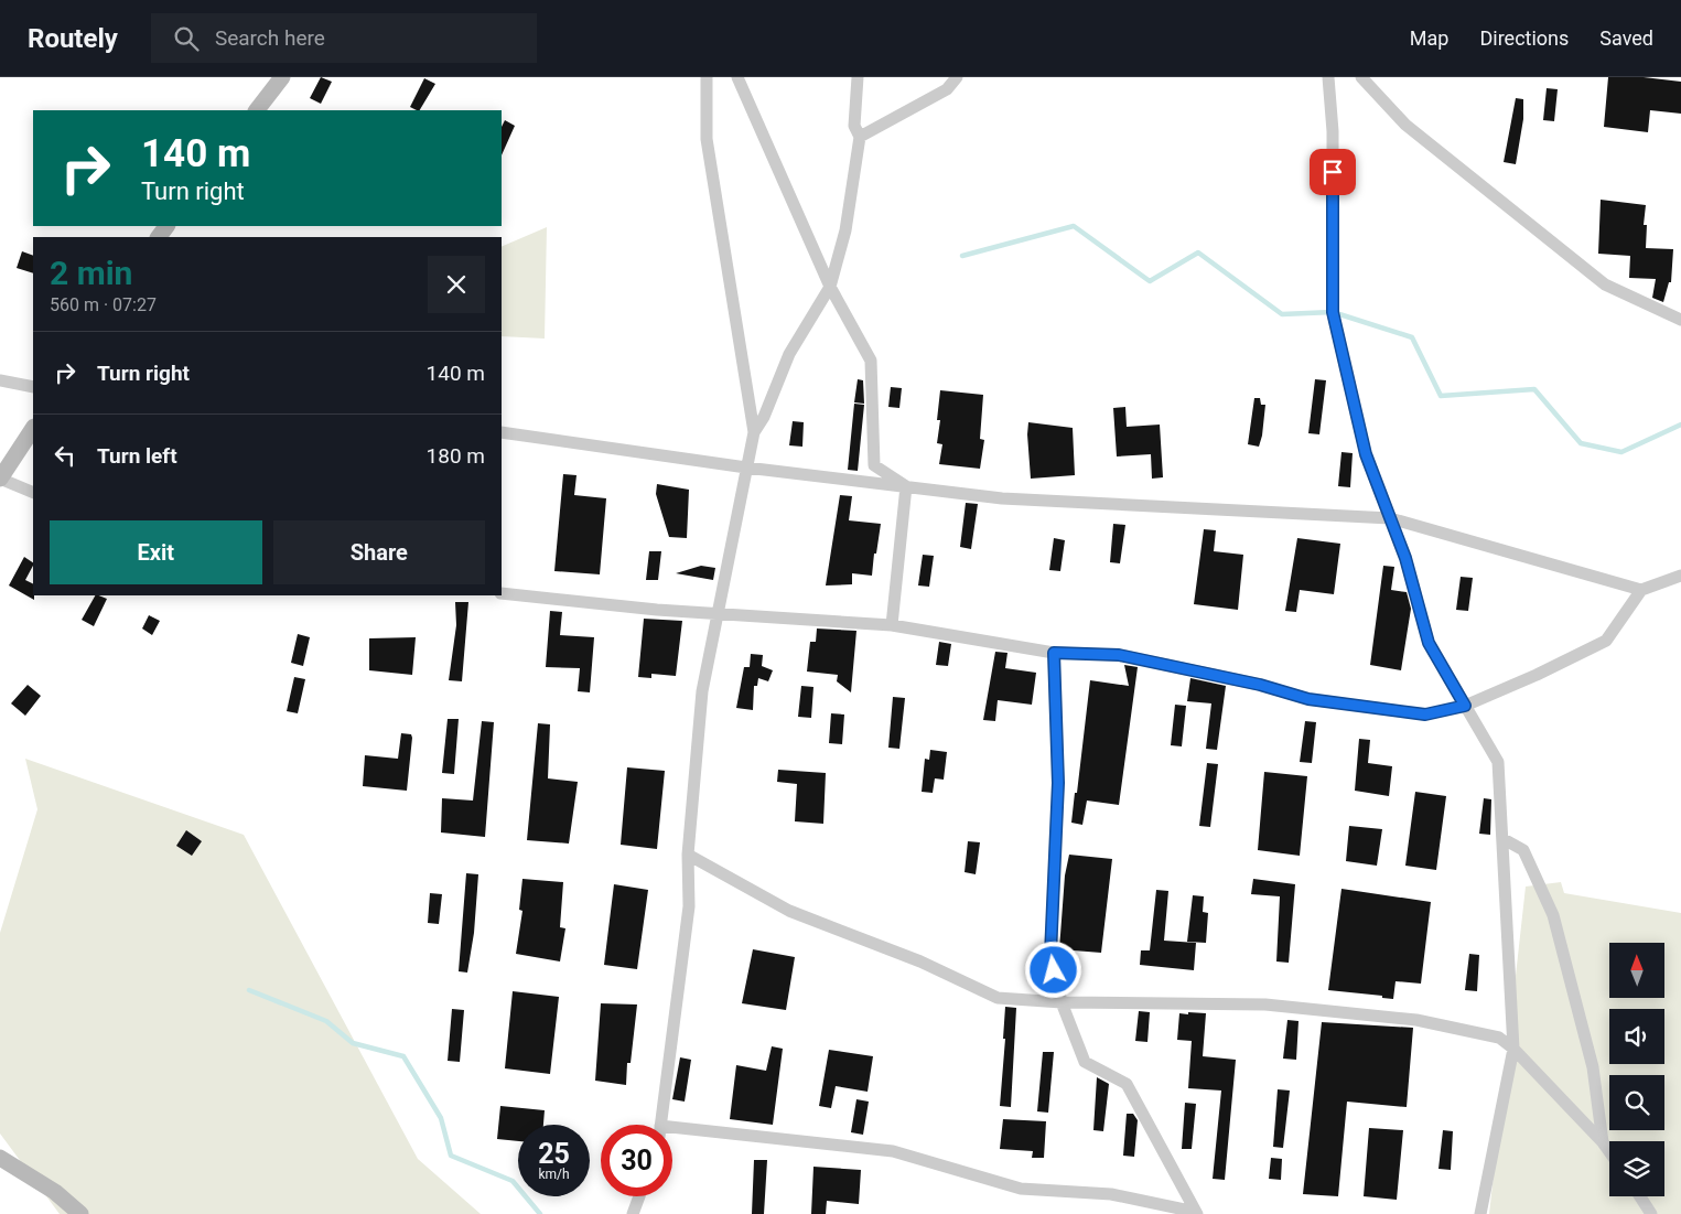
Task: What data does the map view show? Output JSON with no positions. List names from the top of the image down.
{
  "north": "top",
  "page": {
    "header": "Routely",
    "search": "Search here",
    "nav": ["Map", "Directions", "Saved"],
    "turn": ["140 m", "Turn right"],
    "heading": ["2 min", "560 m · 07:27"],
    "list": [
      {
        "name": "Turn right",
        "value": "140 m"
      },
      {
        "name": "Turn left",
        "value": "180 m"
      }
    ],
    "buttons": ["Exit", "Share"],
    "speed": "25 km/h",
    "limit": "30"
  }
}
